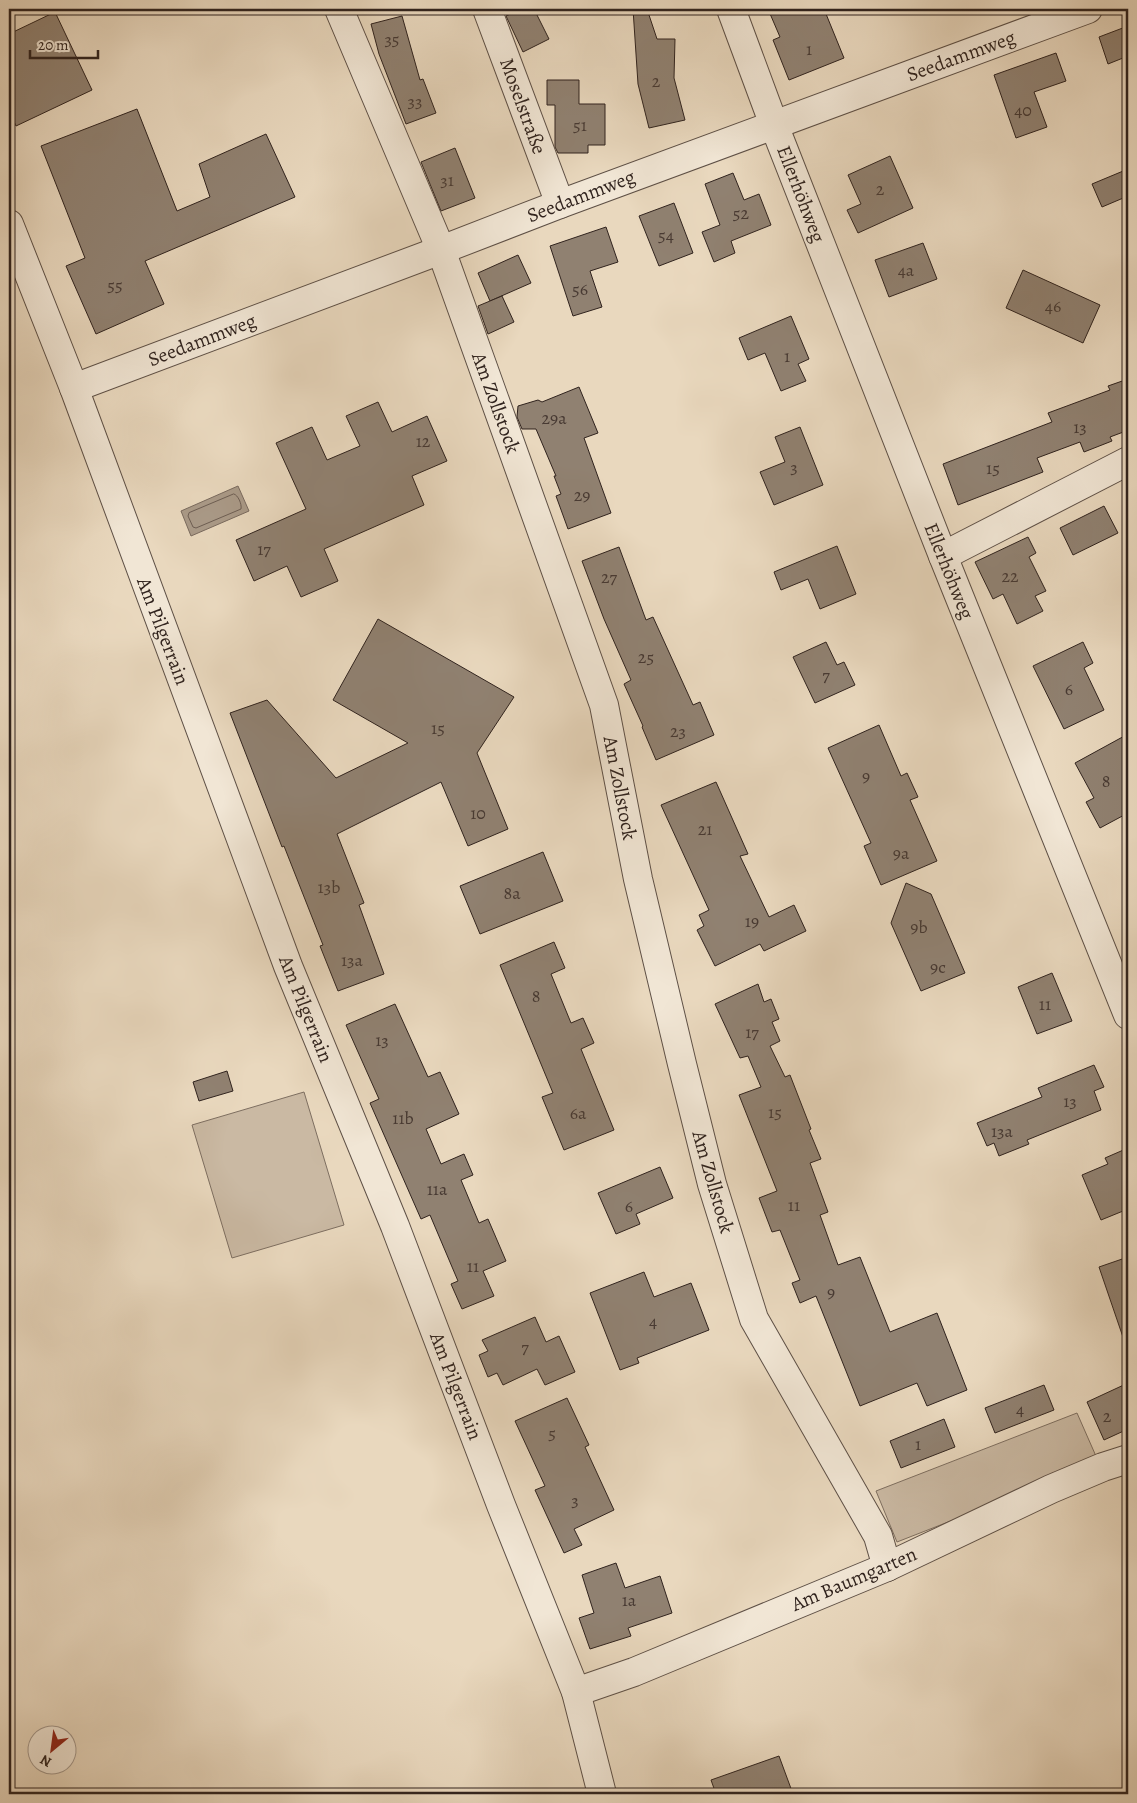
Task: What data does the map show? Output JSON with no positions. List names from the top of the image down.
{
  "streets": {
    "street": [
      "Seedammweg",
      "Moselstraße",
      "Ellerhöhweg",
      "Am Zollstock",
      "Am Pilgerrain",
      "Am Baumgarten"
    ]
  },
  "crossings": [
    ["Seedammweg", "Moselstraße"],
    ["Seedammweg", "Ellerhöhweg"],
    ["Seedammweg", "Am Zollstock"],
    ["Seedammweg", "Am Pilgerrain"],
    ["Am Zollstock", "Am Baumgarten"],
    ["Am Pilgerrain", "Am Baumgarten"]
  ],
  "house_numbers": [
    "35",
    "1",
    "2",
    "33",
    "40",
    "51",
    "31",
    "2",
    "52",
    "54",
    "4a",
    "55",
    "56",
    "46",
    "1",
    "29a",
    "13",
    "12",
    "3",
    "15",
    "29",
    "17",
    "22",
    "27",
    "25",
    "7",
    "6",
    "15",
    "23",
    "9",
    "8",
    "10",
    "21",
    "9a",
    "13b",
    "8a",
    "19",
    "9b",
    "13a",
    "9c",
    "8",
    "11",
    "17",
    "13",
    "13",
    "15",
    "6a",
    "11b",
    "13a",
    "11a",
    "11",
    "6",
    "11",
    "9",
    "4",
    "7",
    "4",
    "2",
    "5",
    "1",
    "3",
    "1a"
  ],
  "scale_bar": "20 m",
  "north": "bottom left"
}
